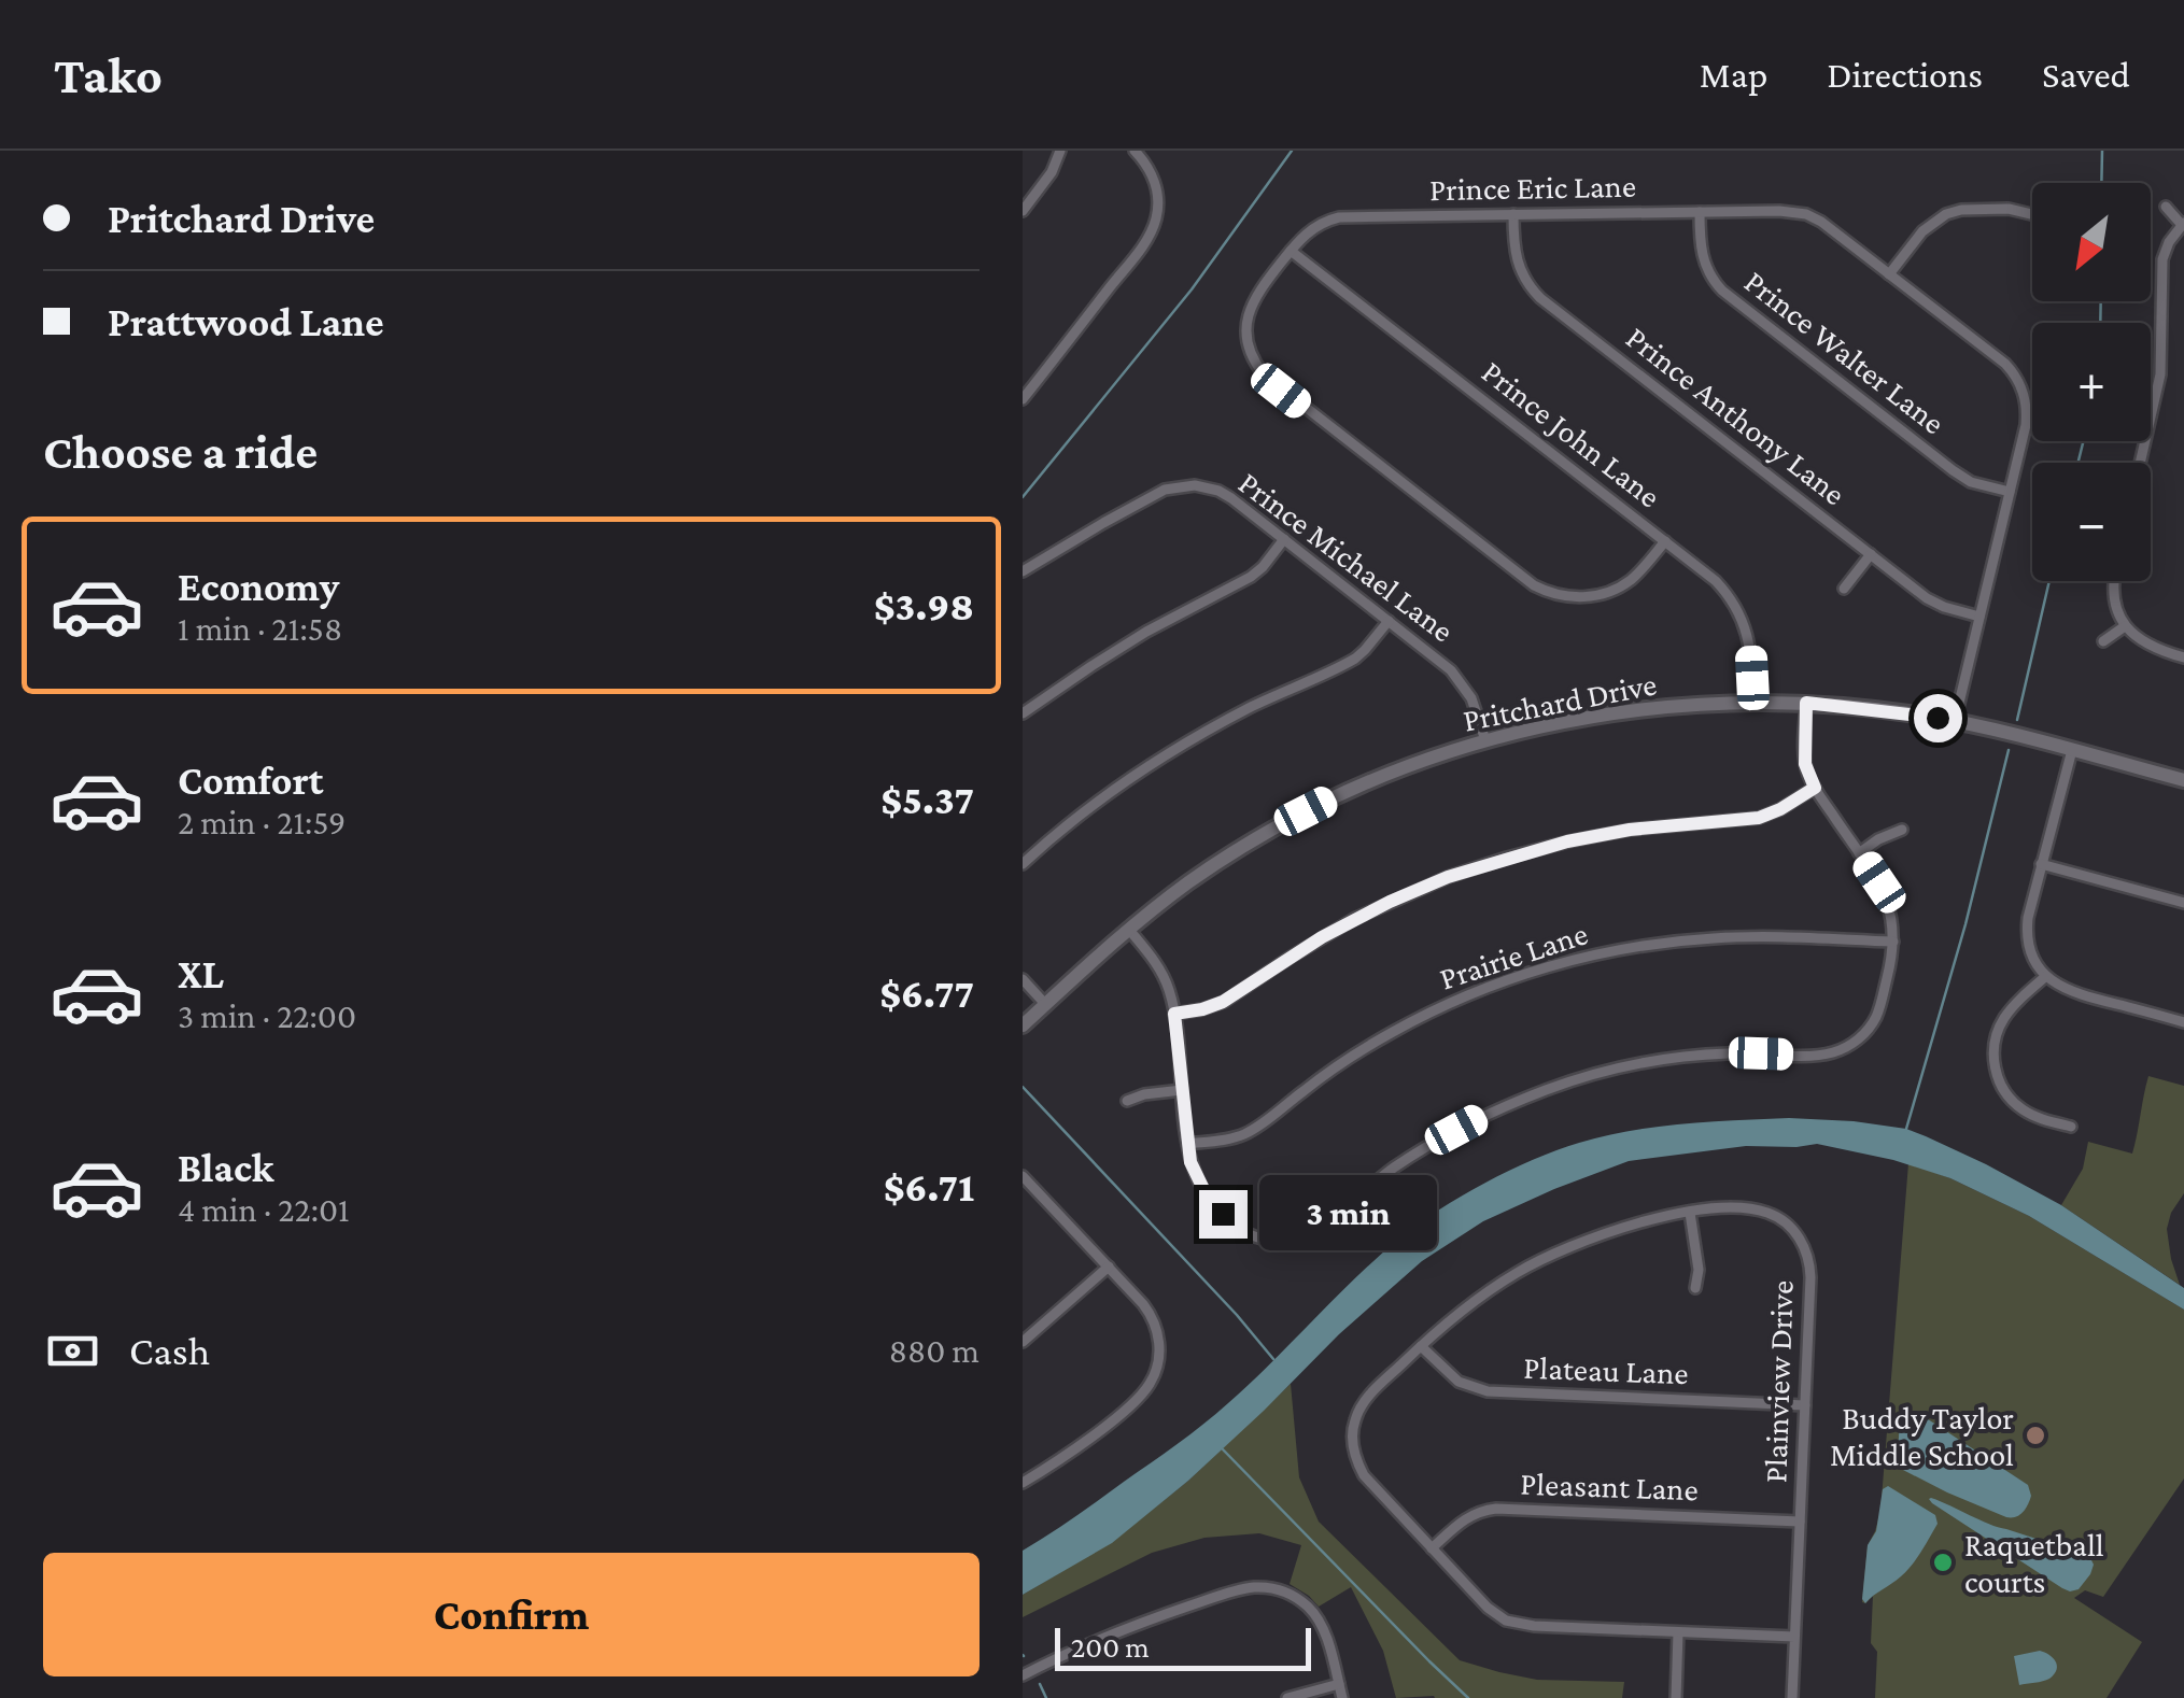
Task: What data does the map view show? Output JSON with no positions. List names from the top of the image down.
{
  "streets": {
    "street": [
      "Prince Eric Lane",
      "Prince Walter Lane",
      "Prince Anthony Lane",
      "Prince John Lane",
      "Prince Michael Lane",
      "Pritchard Drive",
      "Prairie Lane",
      "Plateau Lane",
      "Plainview Drive",
      "Pleasant Lane"
    ]
  },
  "crossings": [
    ["Prince Eric Lane", "Prince Walter Lane"],
    ["Prince Eric Lane", "Prince Anthony Lane"],
    ["Prince Eric Lane", "Prince John Lane"],
    ["Prince Eric Lane", "Pritchard Drive"],
    ["Prince John Lane", "Pritchard Drive"],
    ["Prince Michael Lane", "Pritchard Drive"],
    ["Plateau Lane", "Plainview Drive"],
    ["Plainview Drive", "Pleasant Lane"]
  ],
  "places": ["Buddy Taylor Middle School", "Raquetball courts"],
  "scale_bar": "200 m",
  "north": "bottom left",
  "page": {
    "header": "Tako",
    "nav": ["Map", "Directions", "Saved"],
    "banner": ["Pritchard Drive", "Prattwood Lane"],
    "map_buttons": ["+", "−"],
    "heading": "Choose a ride",
    "list": [
      {
        "name": "Economy",
        "note": "1 min · 21:58",
        "value": "$3.98"
      },
      {
        "name": "Comfort",
        "note": "2 min · 21:59",
        "value": "$5.37"
      },
      {
        "name": "XL",
        "note": "3 min · 22:00",
        "value": "$6.77"
      },
      {
        "name": "Black",
        "note": "4 min · 22:01",
        "value": "$6.71"
      }
    ],
    "bubble": "3 min",
    "pay": ["Cash", "880 m"],
    "buttons": "Confirm",
    "scale": "200 m"
  }
}
